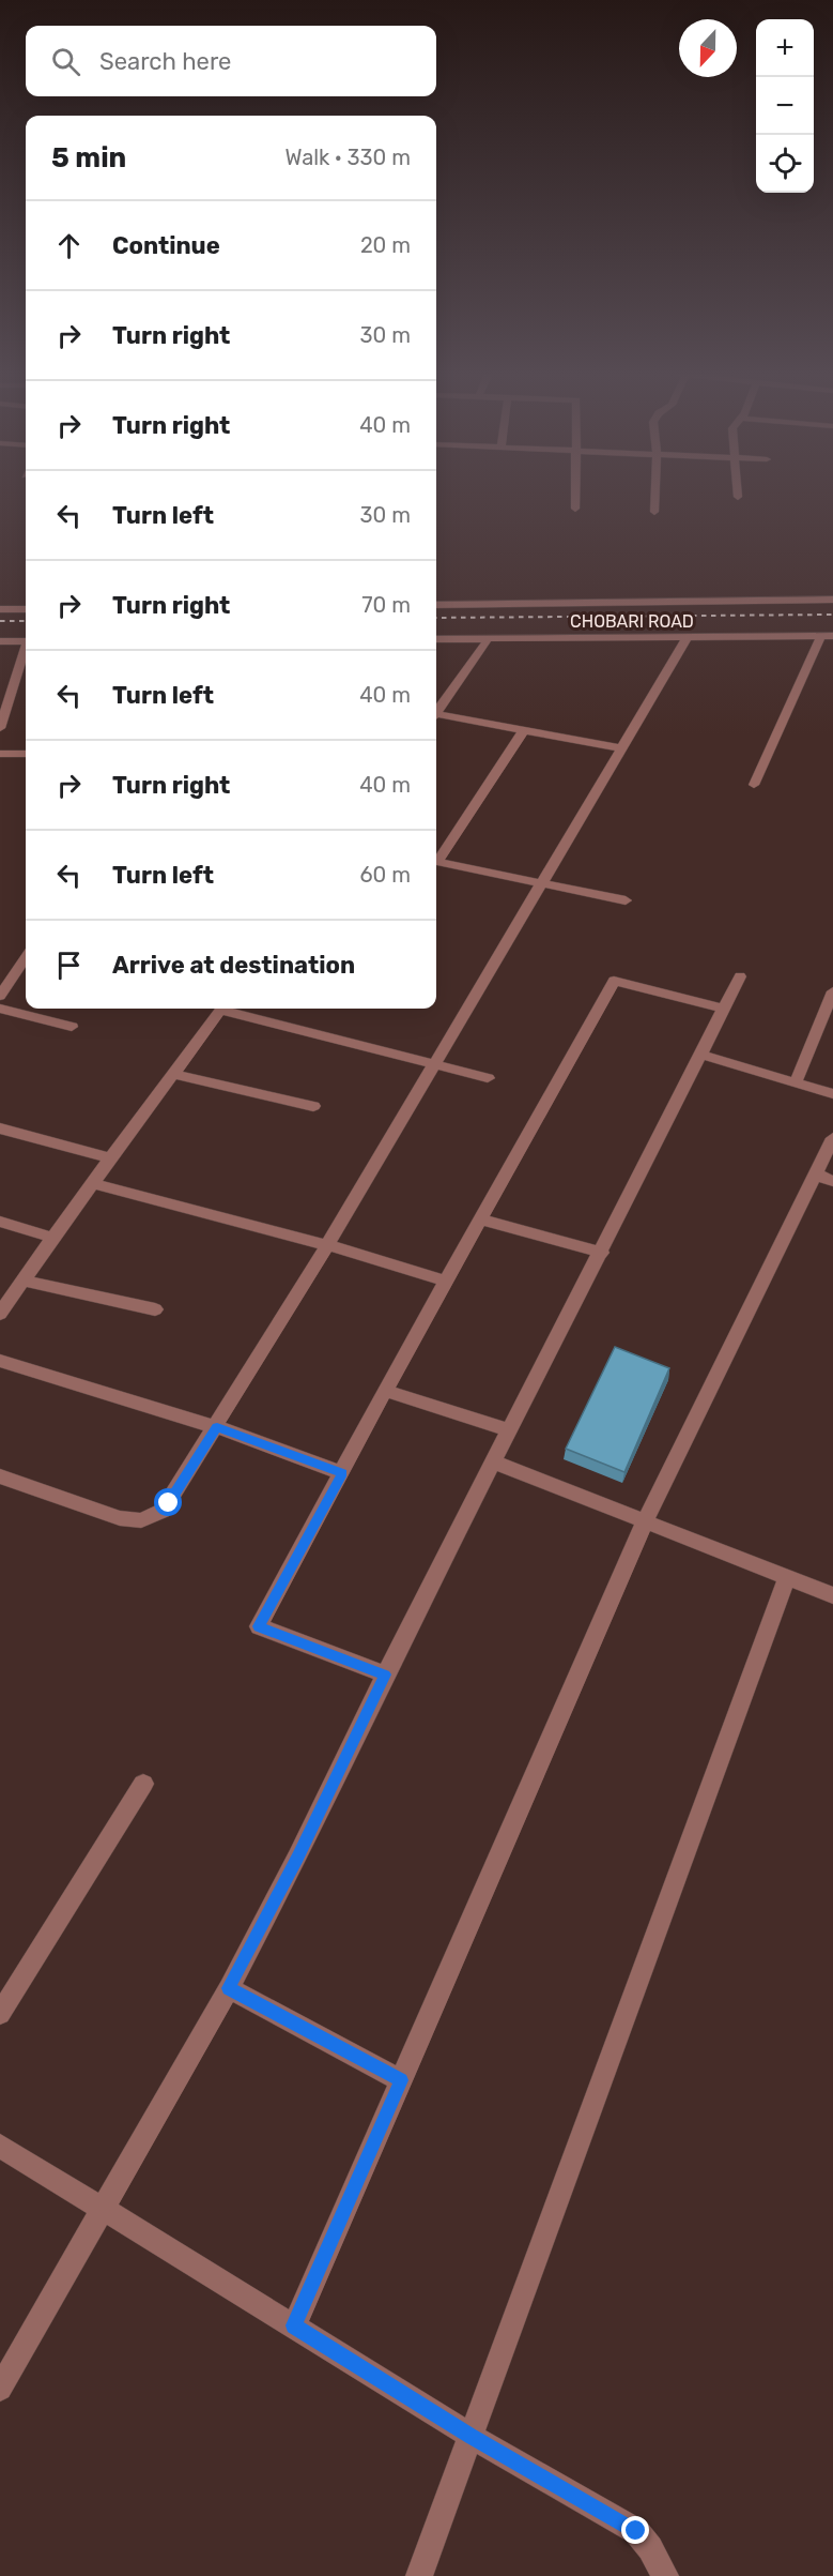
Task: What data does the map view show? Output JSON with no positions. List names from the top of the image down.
{
  "streets": {
    "street": ["CHOBARI ROAD"]
  },
  "north": "bottom",
  "page": {
    "map_buttons": ["+", "−"],
    "search": "Search here",
    "heading": ["5 min", "Walk · 330 m"],
    "list": [
      ["Continue", "20 m"],
      ["Turn right", "30 m"],
      ["Turn right", "40 m"],
      ["Turn left", "30 m"],
      ["Turn right", "70 m"],
      ["Turn left", "40 m"],
      ["Turn right", "40 m"],
      ["Turn left", "60 m"],
      "Arrive at destination"
    ]
  }
}
